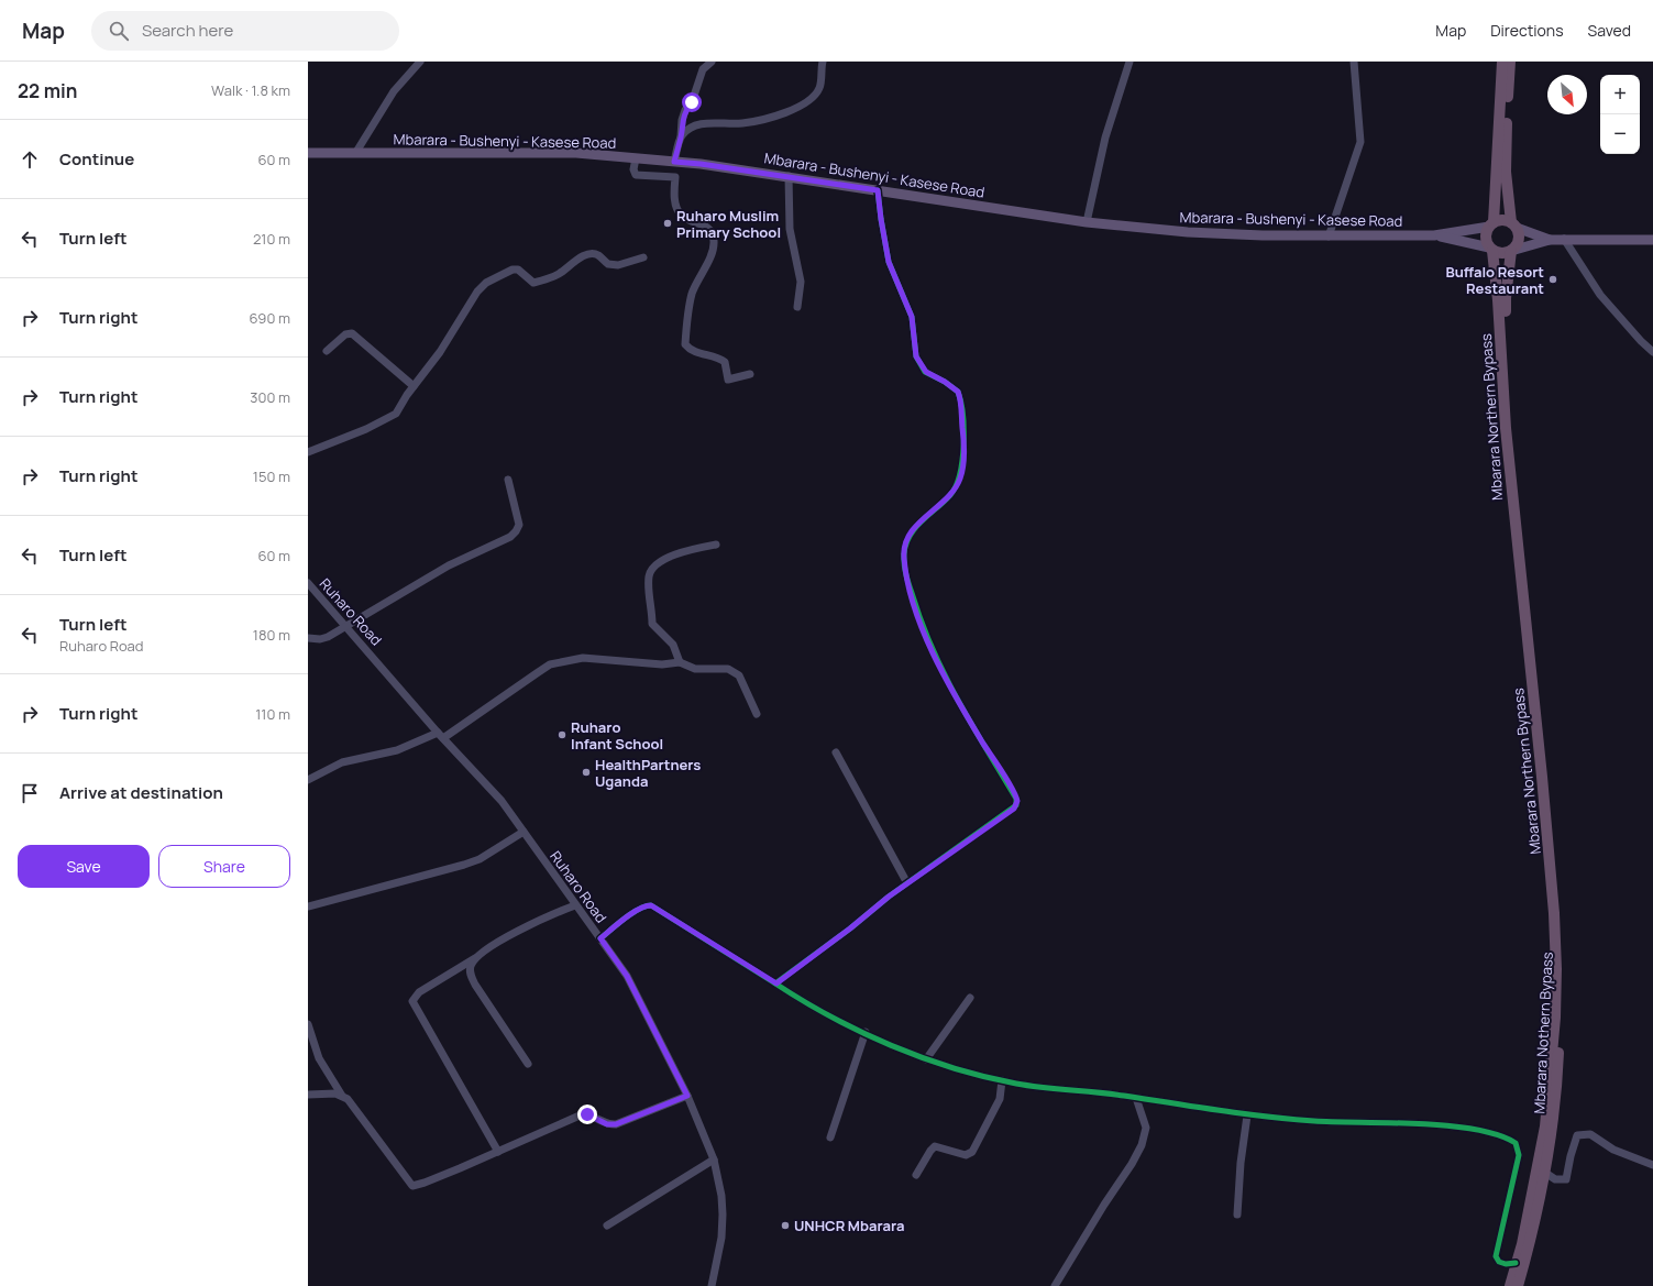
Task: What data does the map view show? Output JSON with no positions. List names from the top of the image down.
{
  "streets": {
    "highway": ["Mbarara Northern Bypass", "Mbarara Nothern Bypass"],
    "main road": ["Mbarara - Bushenyi - Kasese Road"],
    "street": ["Ruharo Road"]
  },
  "crossings": [
    ["Mbarara - Bushenyi - Kasese Road", "Mbarara Northern Bypass"],
    ["Mbarara - Bushenyi - Kasese Road", "Mbarara Nothern Bypass"],
    ["Mbarara Northern Bypass", "Mbarara Nothern Bypass"]
  ],
  "places": [
    "Ruharo Muslim Primary School",
    "Buffalo Resort Restaurant",
    "Ruharo Infant School",
    "HealthPartners Uganda",
    "UNHCR Mbarara"
  ],
  "north": "bottom right",
  "page": {
    "header": "Map",
    "search": "Search here",
    "nav": ["Map", "Directions", "Saved"],
    "heading": ["22 min", "Walk · 1.8 km"],
    "map_buttons": ["+", "−"],
    "list": [
      ["Continue", "60 m"],
      ["Turn left", "210 m"],
      ["Turn right", "690 m"],
      ["Turn right", "300 m"],
      ["Turn right", "150 m"],
      ["Turn left", "60 m"],
      ["Turn left", "Ruharo Road", "180 m"],
      ["Turn right", "110 m"],
      "Arrive at destination"
    ],
    "buttons": ["Save", "Share"]
  }
}
